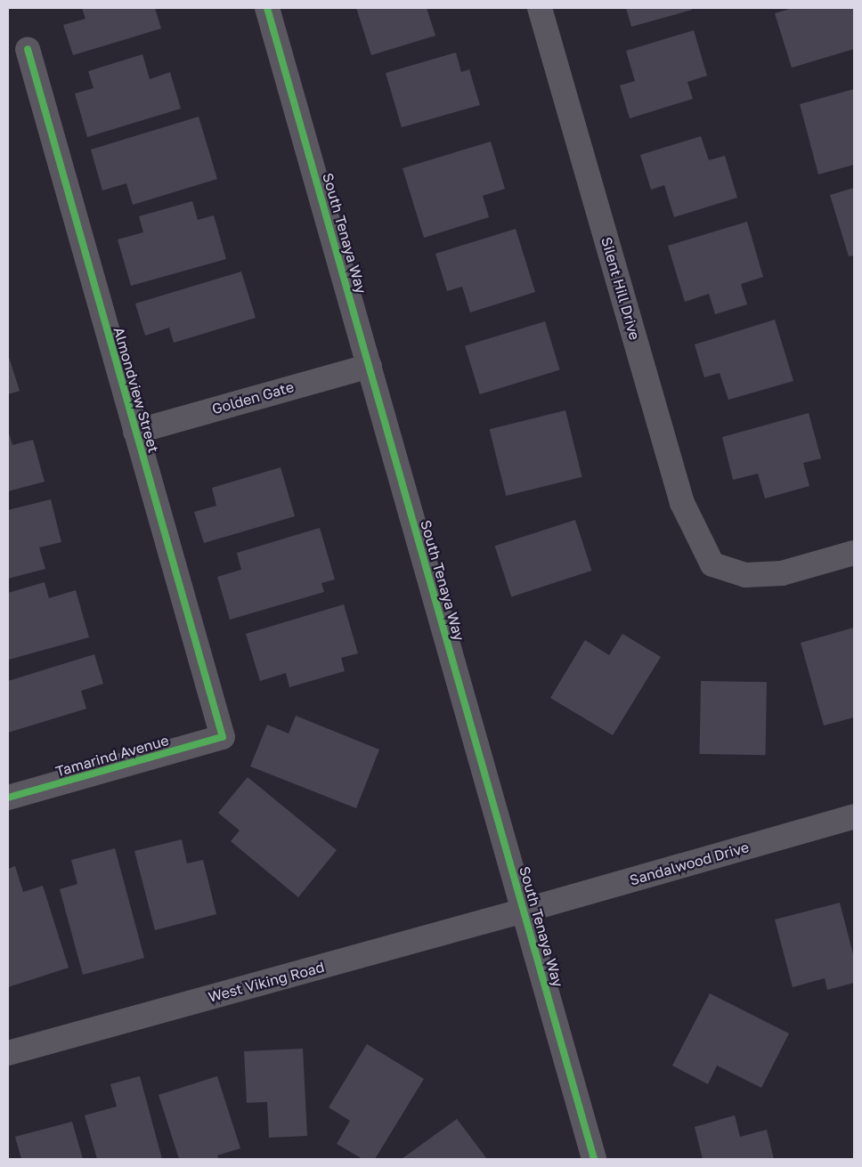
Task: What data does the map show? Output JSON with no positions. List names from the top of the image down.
{
  "streets": {
    "street": [
      "South Tenaya Way",
      "Silent Hill Drive",
      "Almondview Street",
      "Golden Gate",
      "Tamarind Avenue",
      "Sandalwood Drive",
      "West Viking Road"
    ]
  },
  "crossings": [
    ["South Tenaya Way", "Golden Gate"],
    ["South Tenaya Way", "Sandalwood Drive"],
    ["South Tenaya Way", "West Viking Road"],
    ["Almondview Street", "Golden Gate"],
    ["Almondview Street", "Tamarind Avenue"],
    ["Sandalwood Drive", "West Viking Road"]
  ]
}
